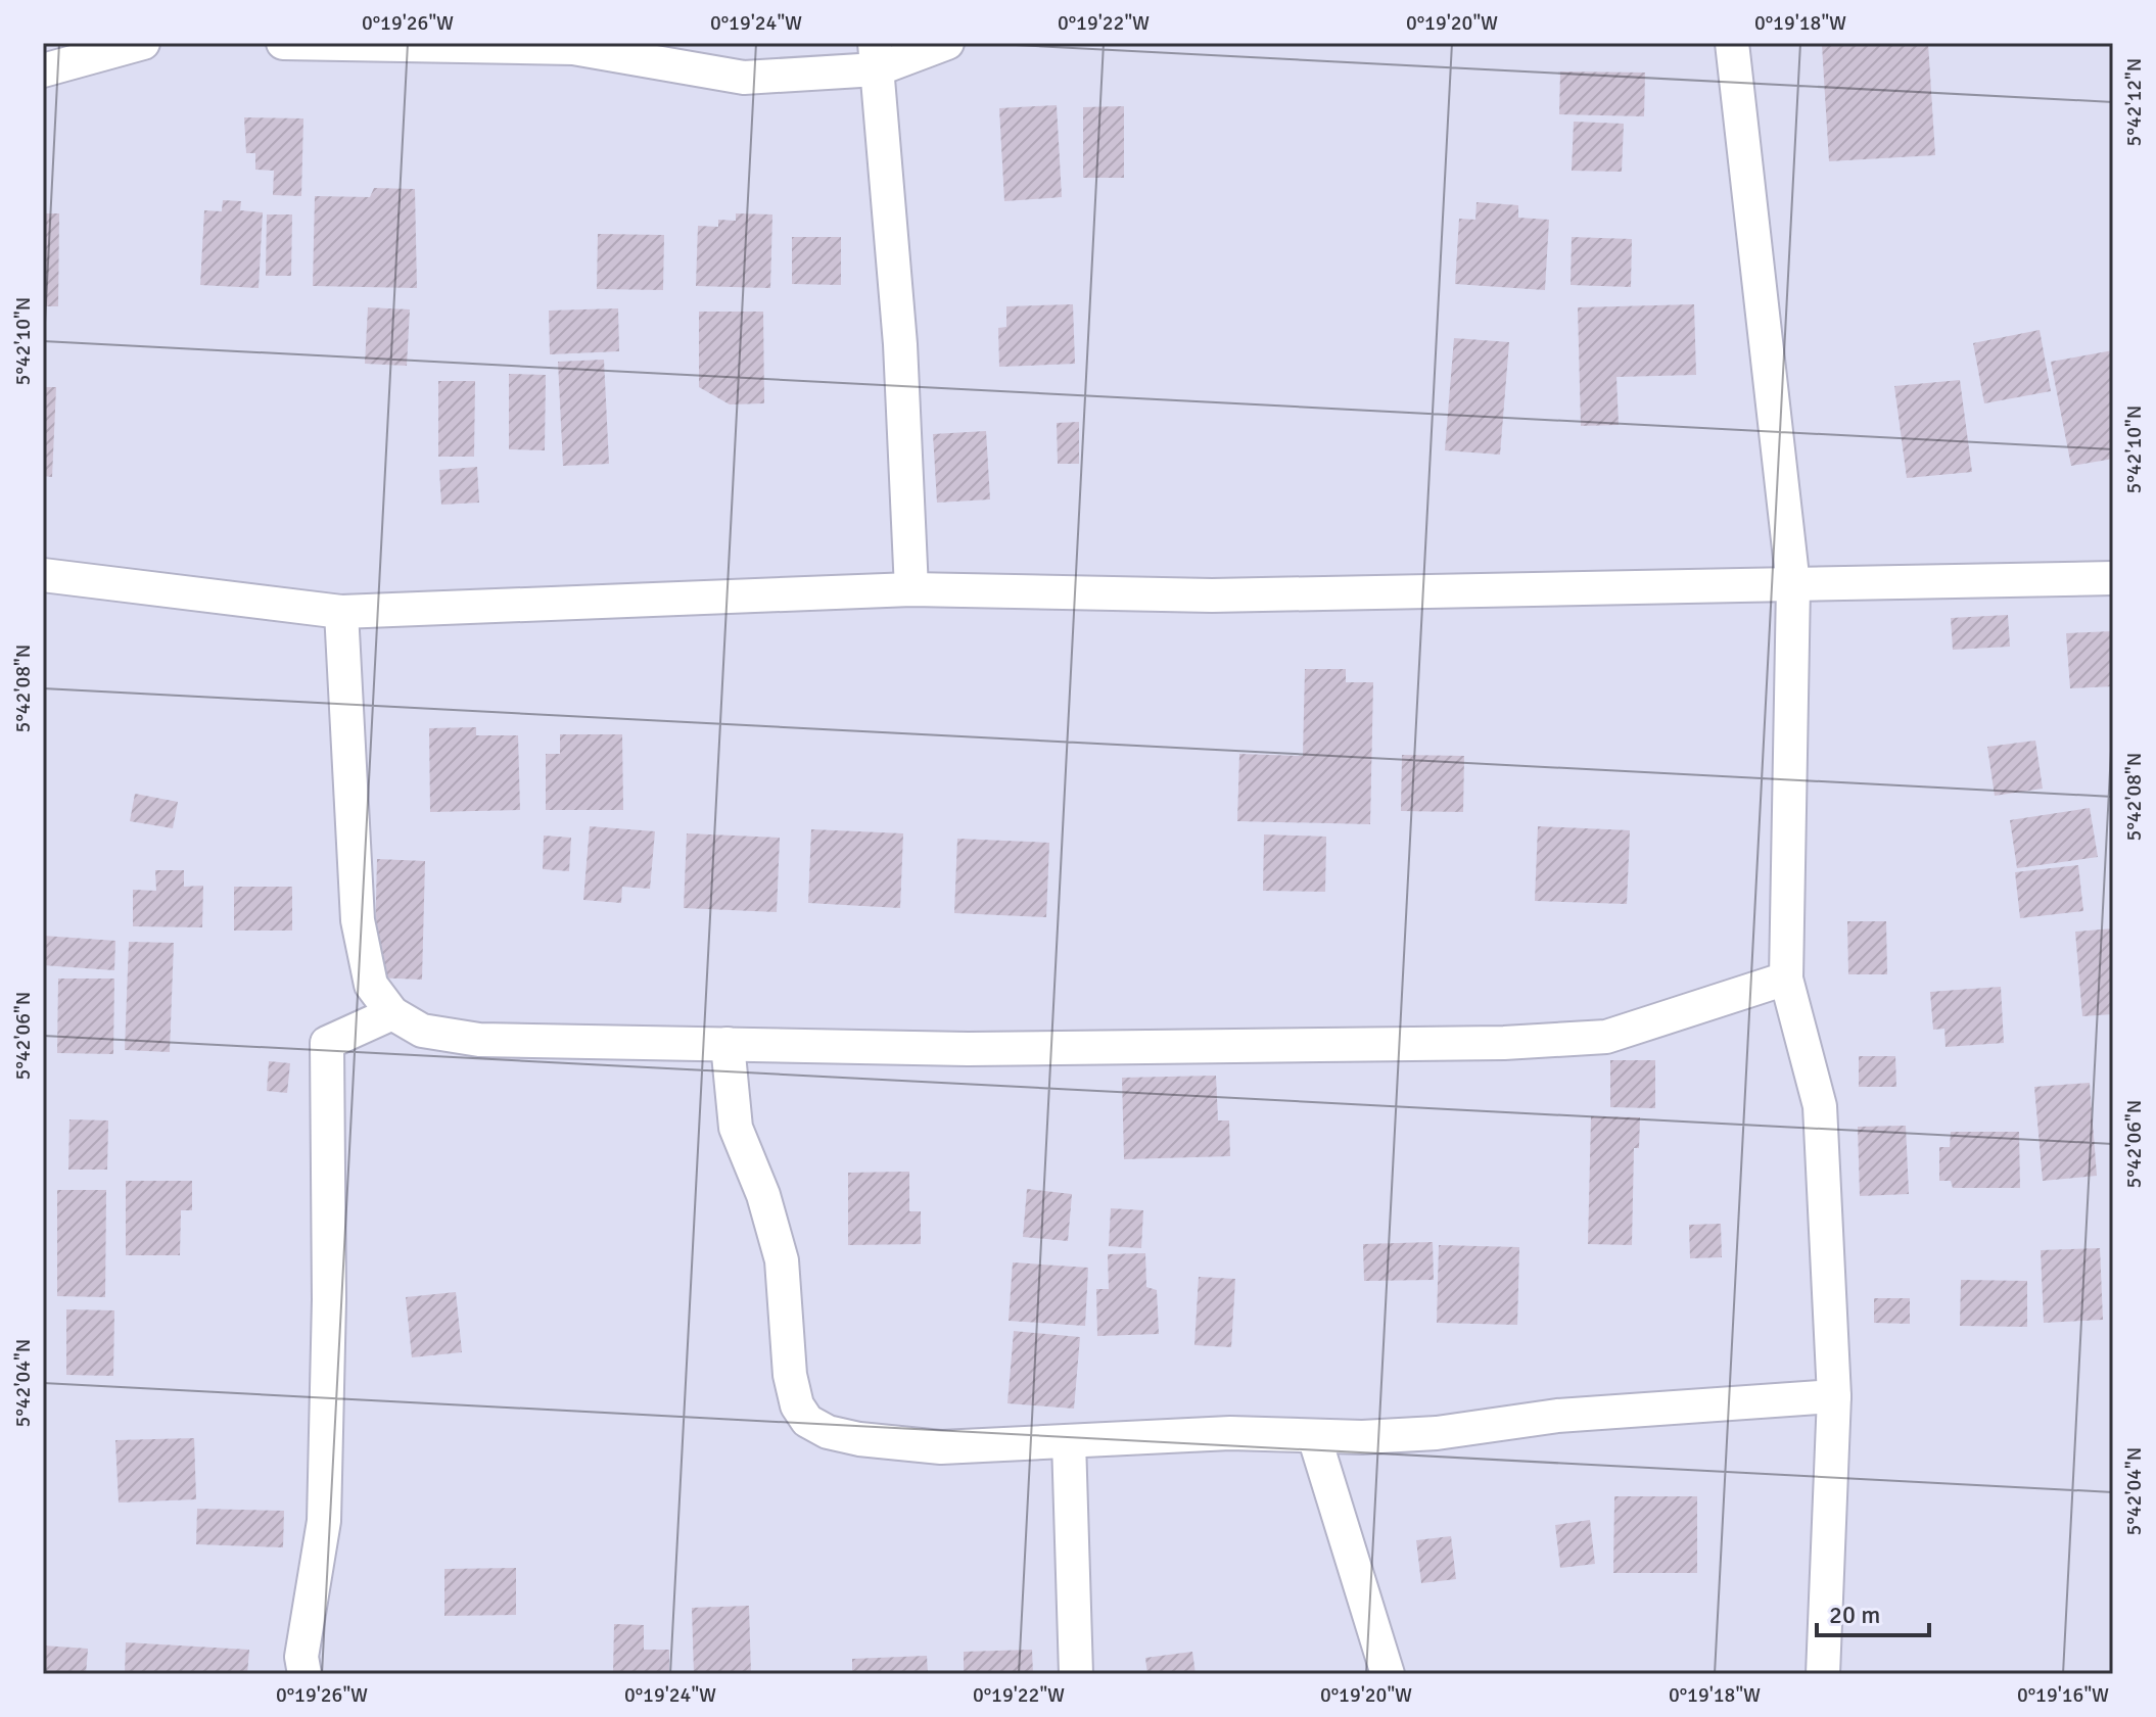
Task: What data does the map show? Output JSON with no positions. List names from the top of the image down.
{
  "scale_bar": "20 m",
  "coordinates": [
    "0°19'26\"W",
    "0°19'24\"W",
    "0°19'22\"W",
    "0°19'20\"W",
    "0°19'18\"W",
    "5°42'12\"N",
    "5°42'10\"N",
    "5°42'08\"N",
    "5°42'06\"N",
    "5°42'04\"N",
    "0°19'16\"W"
  ]
}
